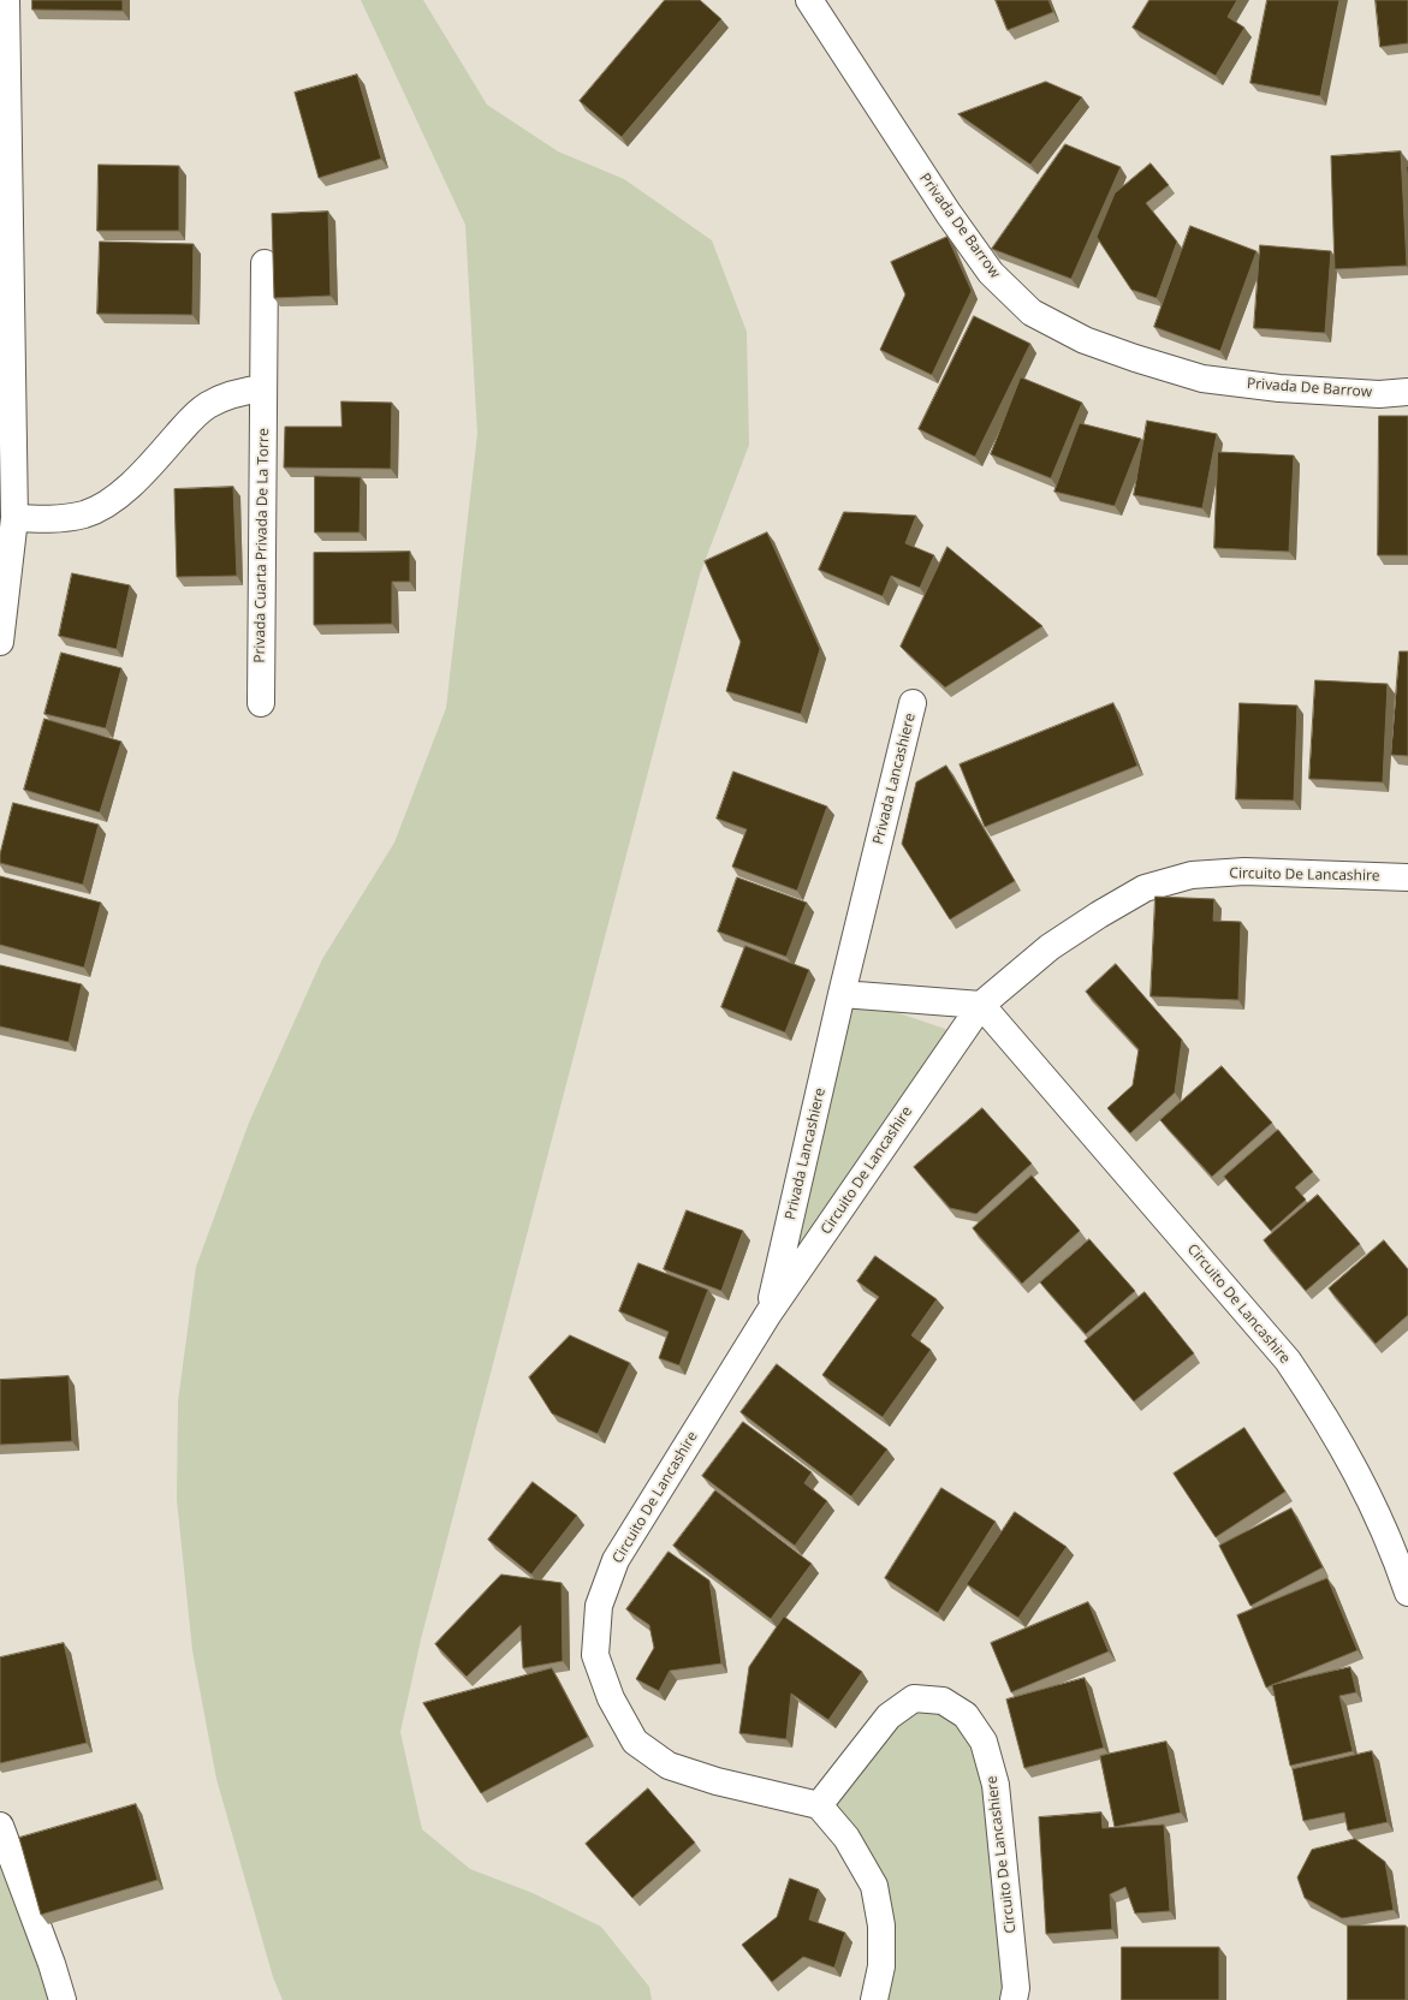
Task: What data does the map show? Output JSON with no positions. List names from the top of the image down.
{
  "streets": {
    "street": [
      "Privada De Barrow",
      "Privada Cuarta Privada De La Torre",
      "Privada Lancashiere",
      "Circuito De Lancashire",
      "Circuito De Lancashiere"
    ]
  },
  "crossings": [
    ["Privada Lancashiere", "Circuito De Lancashire"],
    ["Circuito De Lancashire", "Circuito De Lancashiere"]
  ]
}
